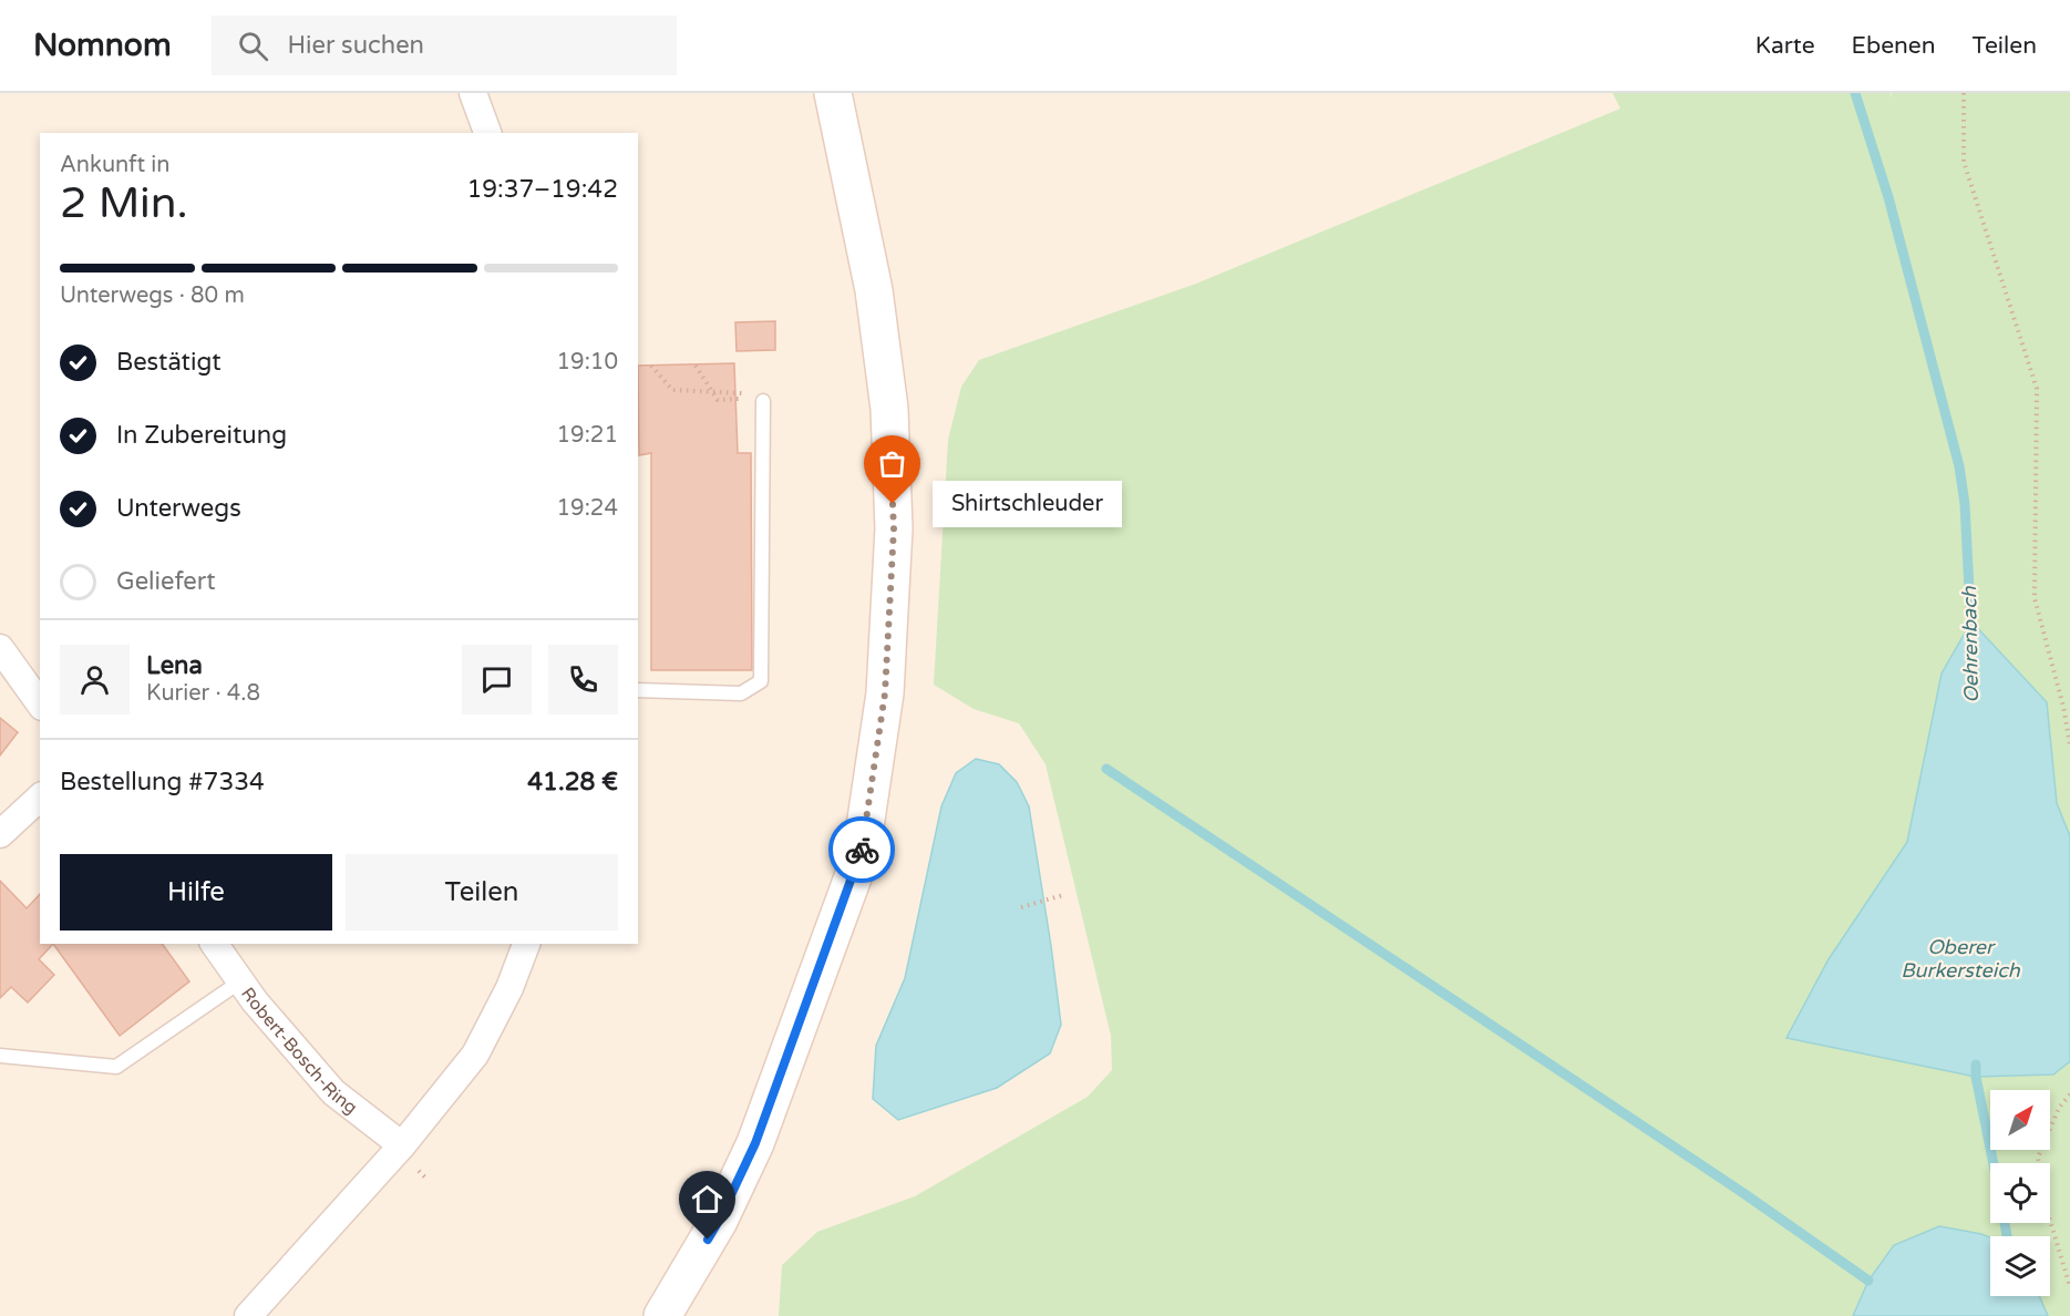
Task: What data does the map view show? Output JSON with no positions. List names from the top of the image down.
{
  "streets": {
    "street": ["Robert-Bosch-Ring"]
  },
  "water": ["Oehrenbach", "Oberer Burkersteich"],
  "places": ["Shirtschleuder"],
  "north": "top right",
  "page": {
    "header": "Nomnom",
    "search": "Hier suchen",
    "nav": ["Karte", "Ebenen", "Teilen"],
    "heading": ["2 Min.", "Ankunft in", "19:37–19:42"],
    "panel": [
      "Lena",
      "Kurier · 4.8",
      "Bestellung #7334",
      "41.28 €"
    ],
    "bar": "Unterwegs · 80 m",
    "list": [
      ["Bestätigt", "19:10"],
      ["In Zubereitung", "19:21"],
      ["Unterwegs", "19:24"],
      "Geliefert"
    ],
    "bubble": "Shirtschleuder",
    "buttons": ["Hilfe", "Teilen"]
  }
}
